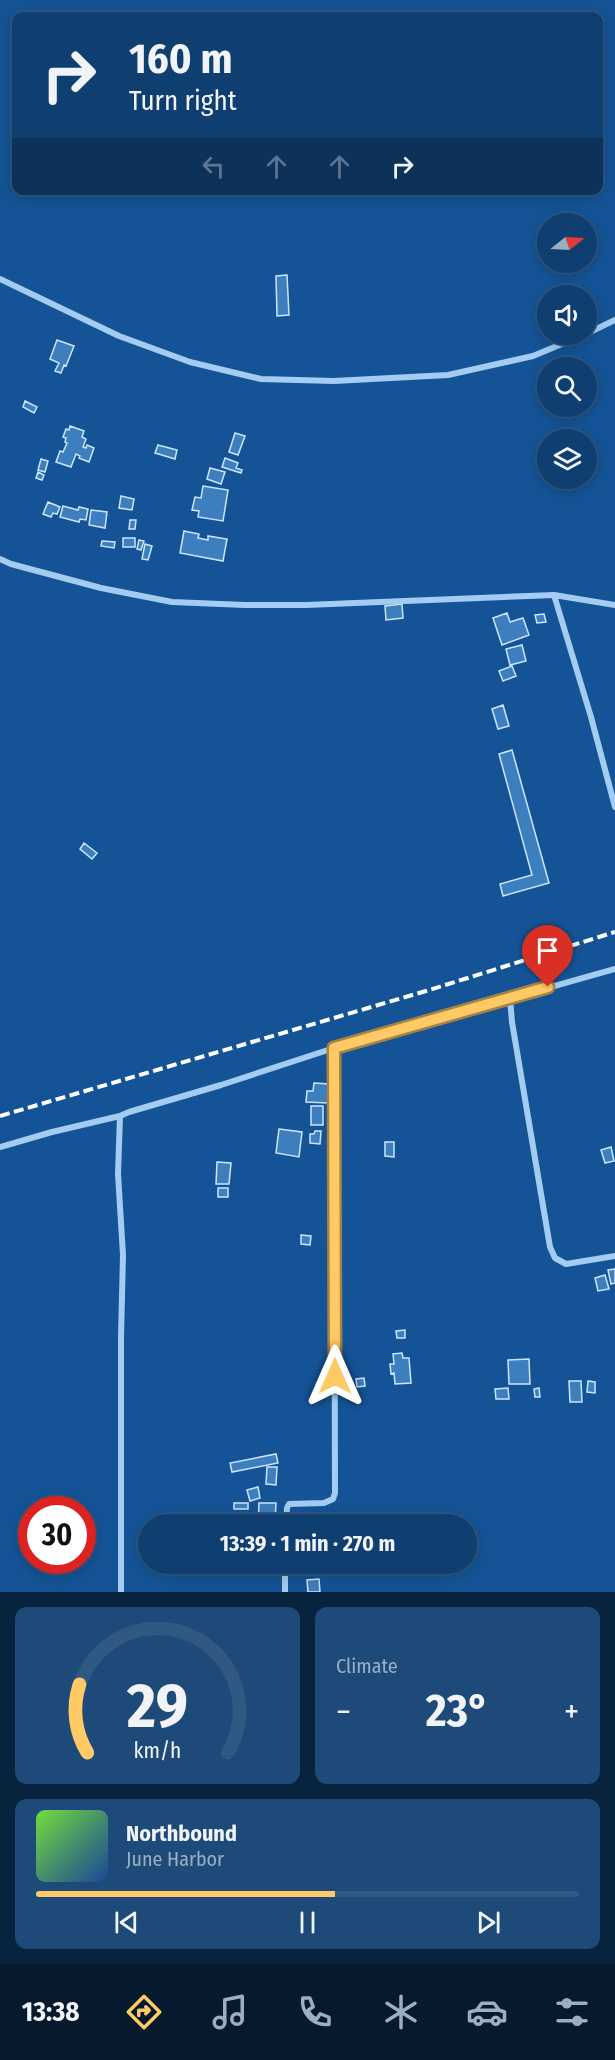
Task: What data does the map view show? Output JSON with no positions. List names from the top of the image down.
{
  "north": "right",
  "page": {
    "turn": ["160 m", "Turn right"],
    "limit": "30",
    "trip": "13:39 · 1 min · 270 m",
    "tile": "Climate",
    "heat": ["−", "23°", "+"],
    "song": ["Northbound", "June Harbor"],
    "tabs": "13:38",
    "gauge": ["29", "km/h"]
  }
}
